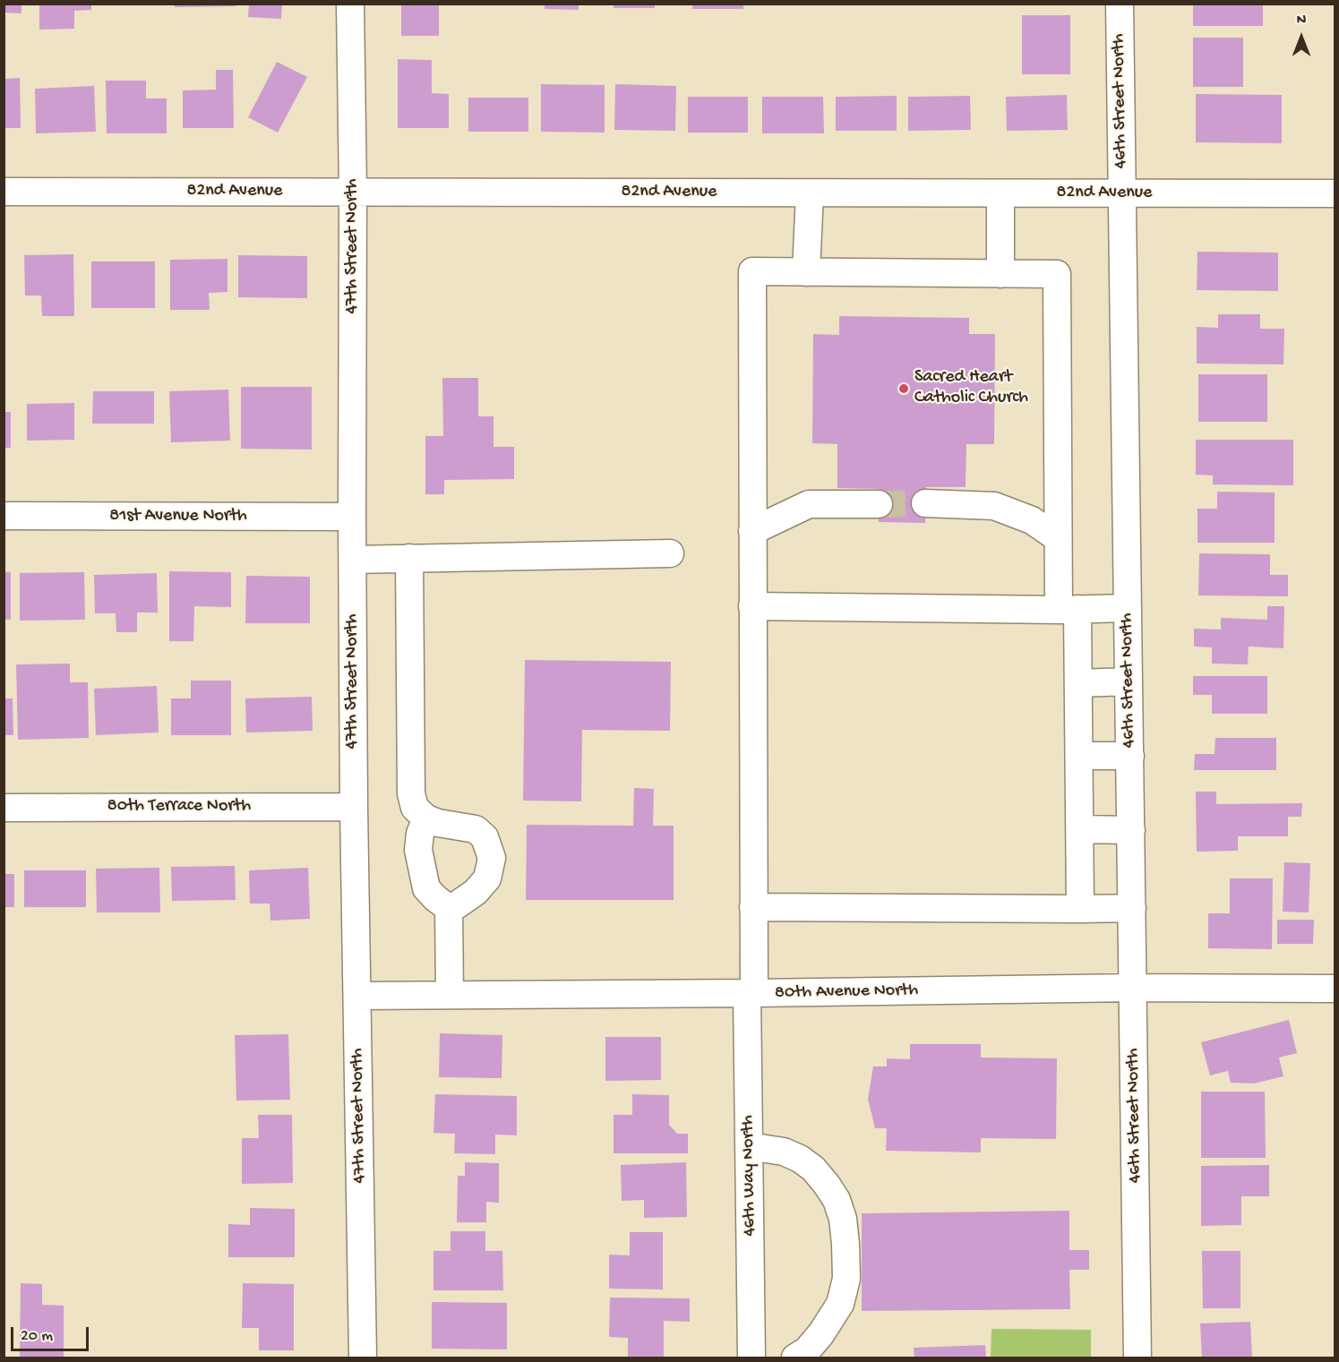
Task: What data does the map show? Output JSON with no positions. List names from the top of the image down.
{
  "streets": {
    "street": [
      "46th Street North",
      "82nd Avenue",
      "47th Street North",
      "81st Avenue North",
      "80th Terrace North",
      "80th Avenue North",
      "46th Way North"
    ]
  },
  "crossings": [
    ["46th Street North", "82nd Avenue"],
    ["46th Street North", "80th Avenue North"],
    ["82nd Avenue", "47th Street North"],
    ["47th Street North", "81st Avenue North"],
    ["47th Street North", "80th Terrace North"],
    ["47th Street North", "80th Avenue North"],
    ["80th Avenue North", "46th Way North"]
  ],
  "places": ["Sacred Heart Catholic Church"],
  "scale_bar": "20 m",
  "north": "top"
}
